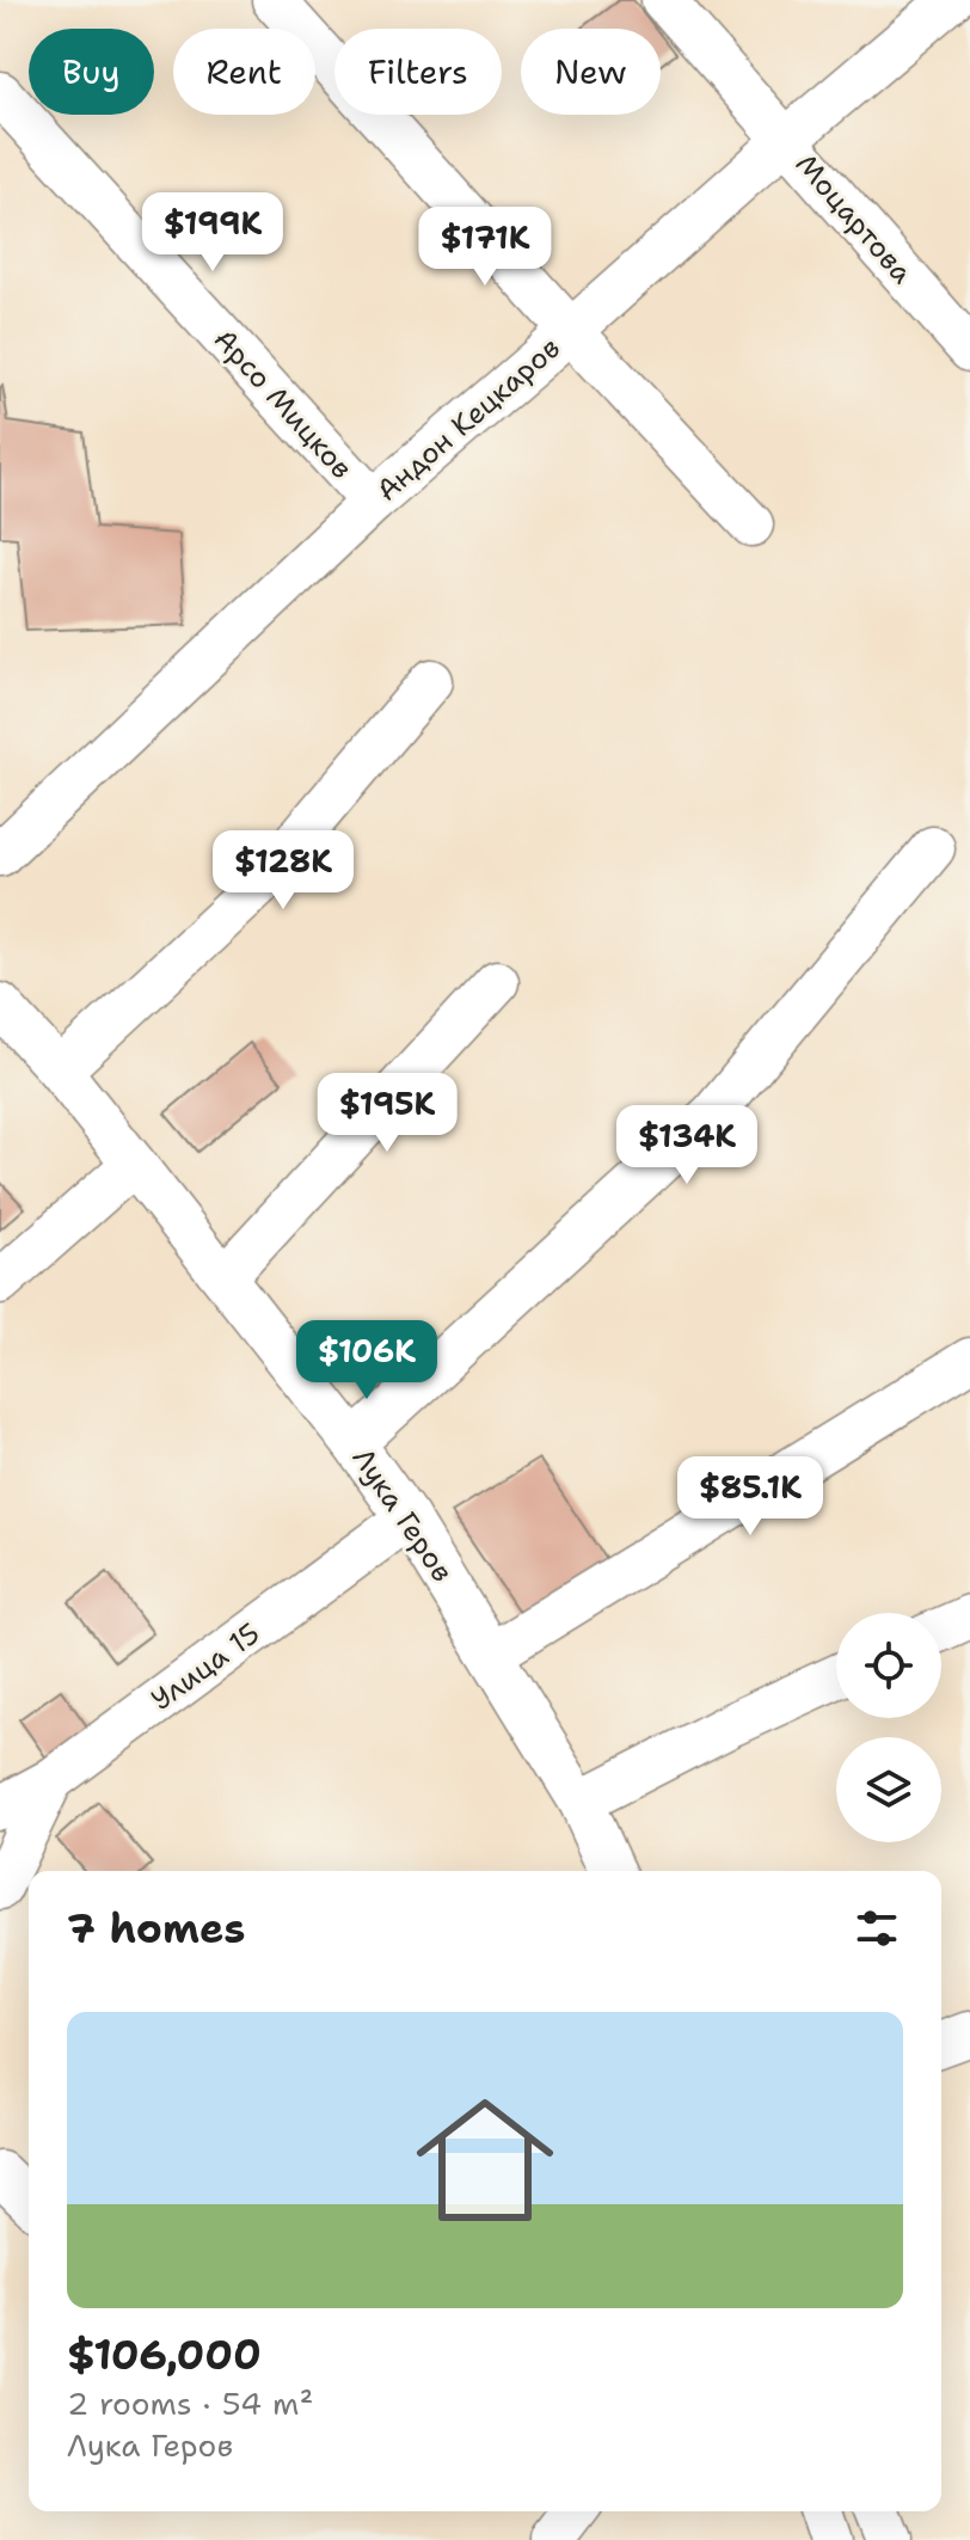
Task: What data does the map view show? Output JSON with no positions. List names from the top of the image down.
{
  "streets": {
    "street": [
      "Моцартова",
      "Арсо Мицков",
      "Андон Кецкаров",
      "Лука Геров",
      "Улица 15"
    ]
  },
  "crossings": [
    ["Моцартова", "Андон Кецкаров"],
    ["Арсо Мицков", "Андон Кецкаров"],
    ["Лука Геров", "Улица 15"]
  ],
  "page": {
    "chip": [
      "Buy",
      "Rent",
      "Filters",
      "New"
    ],
    "price": [
      "$199K",
      "$171K",
      "$128K",
      "$195K",
      "$134K",
      "$106K",
      "$85.1K"
    ],
    "heading": "7 homes",
    "list": [
      {
        "name": "$106,000",
        "note": "2 rooms · 54 m² · Лука Геров"
      }
    ]
  }
}
